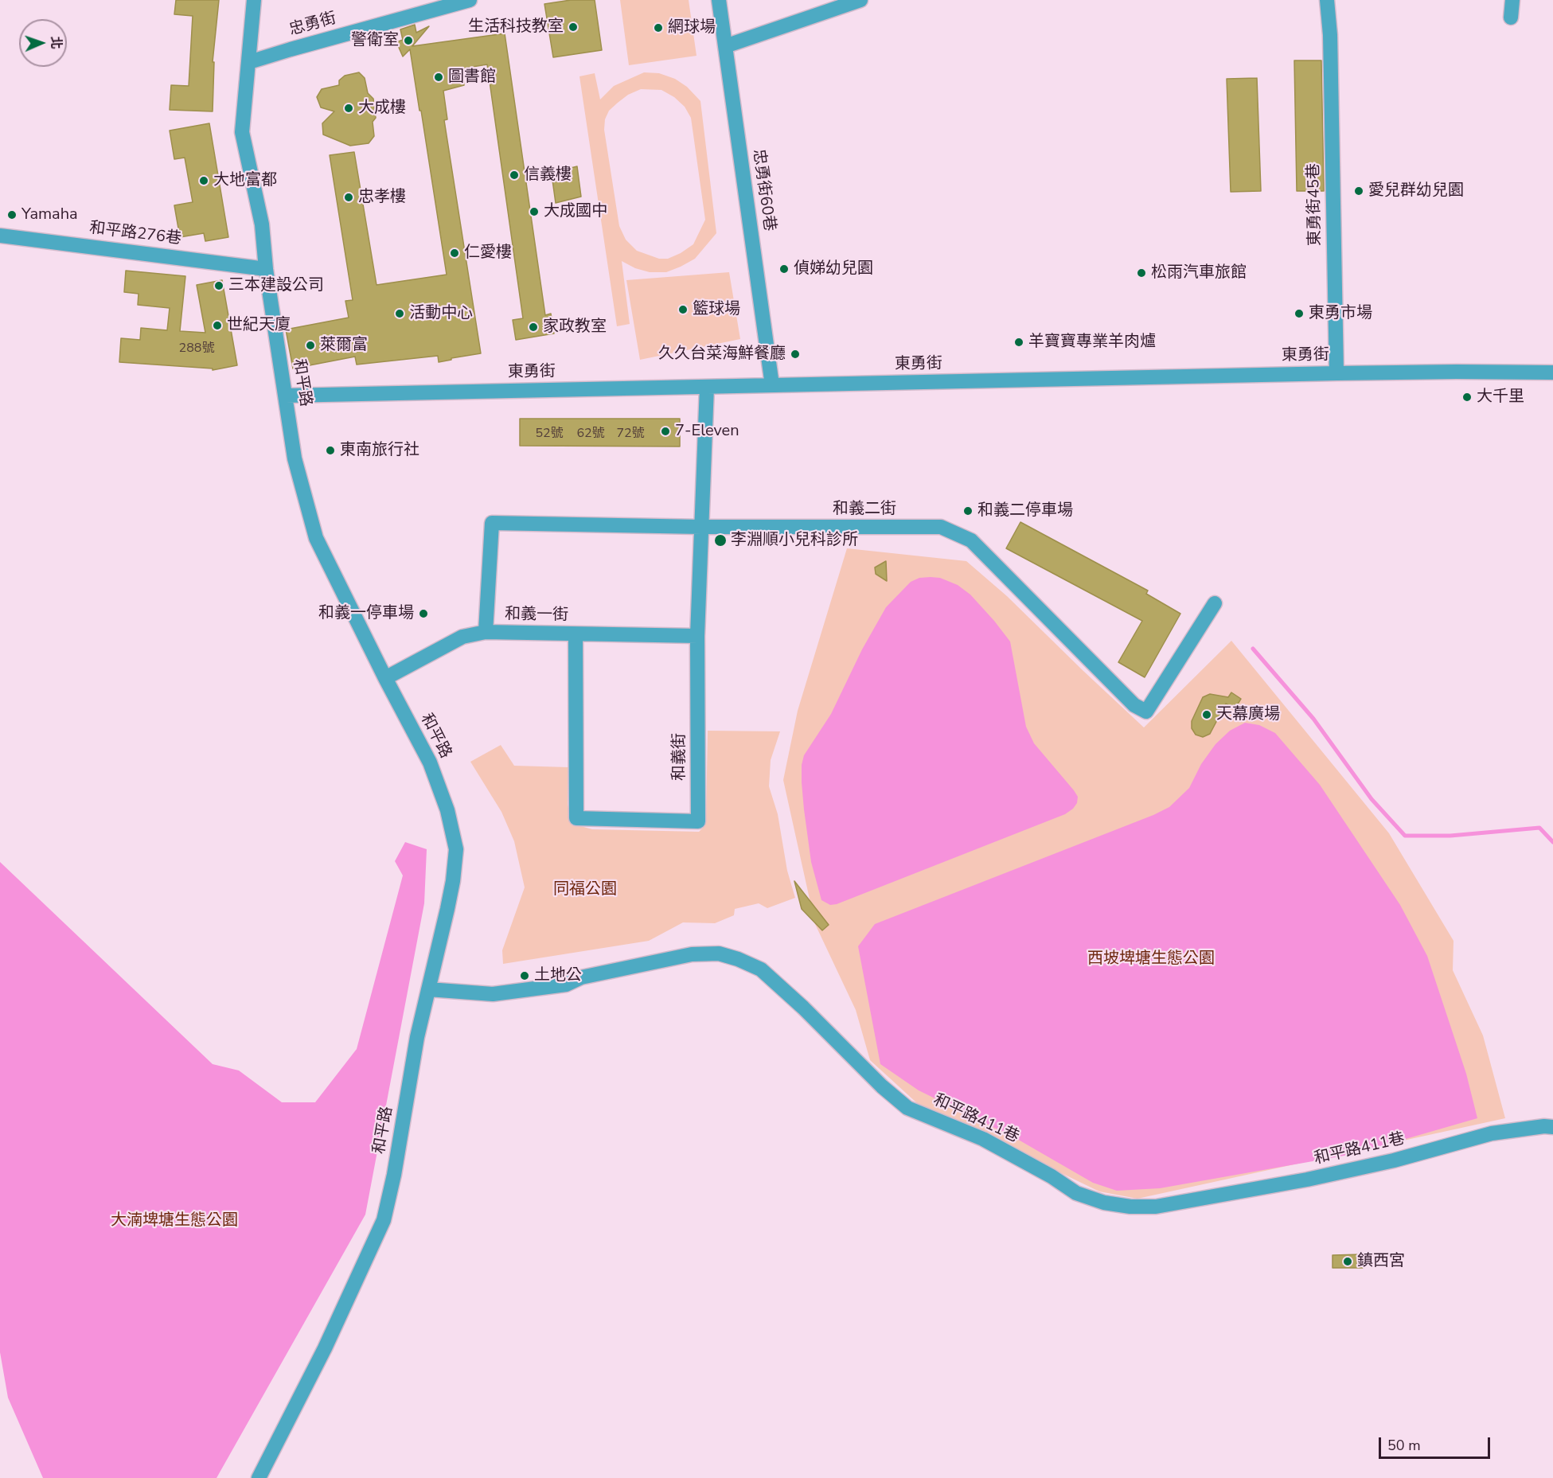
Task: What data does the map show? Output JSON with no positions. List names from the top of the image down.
{
  "streets": {
    "street": [
      "忠勇街",
      "忠勇街60巷",
      "東勇街45巷",
      "和平路276巷",
      "東勇街",
      "和平路",
      "和義二街",
      "和義一街",
      "和義街",
      "和平路411巷"
    ]
  },
  "crossings": [
    ["忠勇街", "和平路"],
    ["忠勇街60巷", "東勇街"],
    ["東勇街45巷", "東勇街"],
    ["和平路276巷", "和平路"],
    ["東勇街", "和平路"],
    ["東勇街", "和義街"],
    ["和平路", "和義一街"],
    ["和平路", "和平路411巷"],
    ["和義二街", "和義一街"],
    ["和義二街", "和義街"],
    ["和義一街", "和義街"]
  ],
  "parks": ["同福公園", "西坡埤塘生態公園", "大湳埤塘生態公園"],
  "places": [
    "生活科技教室",
    "網球場",
    "警衛室",
    "圖書館",
    "大成樓",
    "信義樓",
    "大地富都",
    "愛兒群幼兒園",
    "忠孝樓",
    "大成國中",
    "Yamaha",
    "仁愛樓",
    "偵娣幼兒園",
    "松雨汽車旅館",
    "三本建設公司",
    "籃球場",
    "活動中心",
    "東勇市場",
    "世紀天廈",
    "家政教室",
    "羊寶寶專業羊肉爐",
    "萊爾富",
    "久久台菜海鮮餐廳",
    "大千里",
    "7-Eleven",
    "東南旅行社",
    "和義二停車場",
    "李淵順小兒科診所",
    "和義一停車場",
    "天幕廣場",
    "土地公",
    "鎮西宮"
  ],
  "house_numbers": [
    "288號",
    "52號",
    "62號",
    "72號"
  ],
  "scale_bar": "50 m",
  "north": "right"
}
